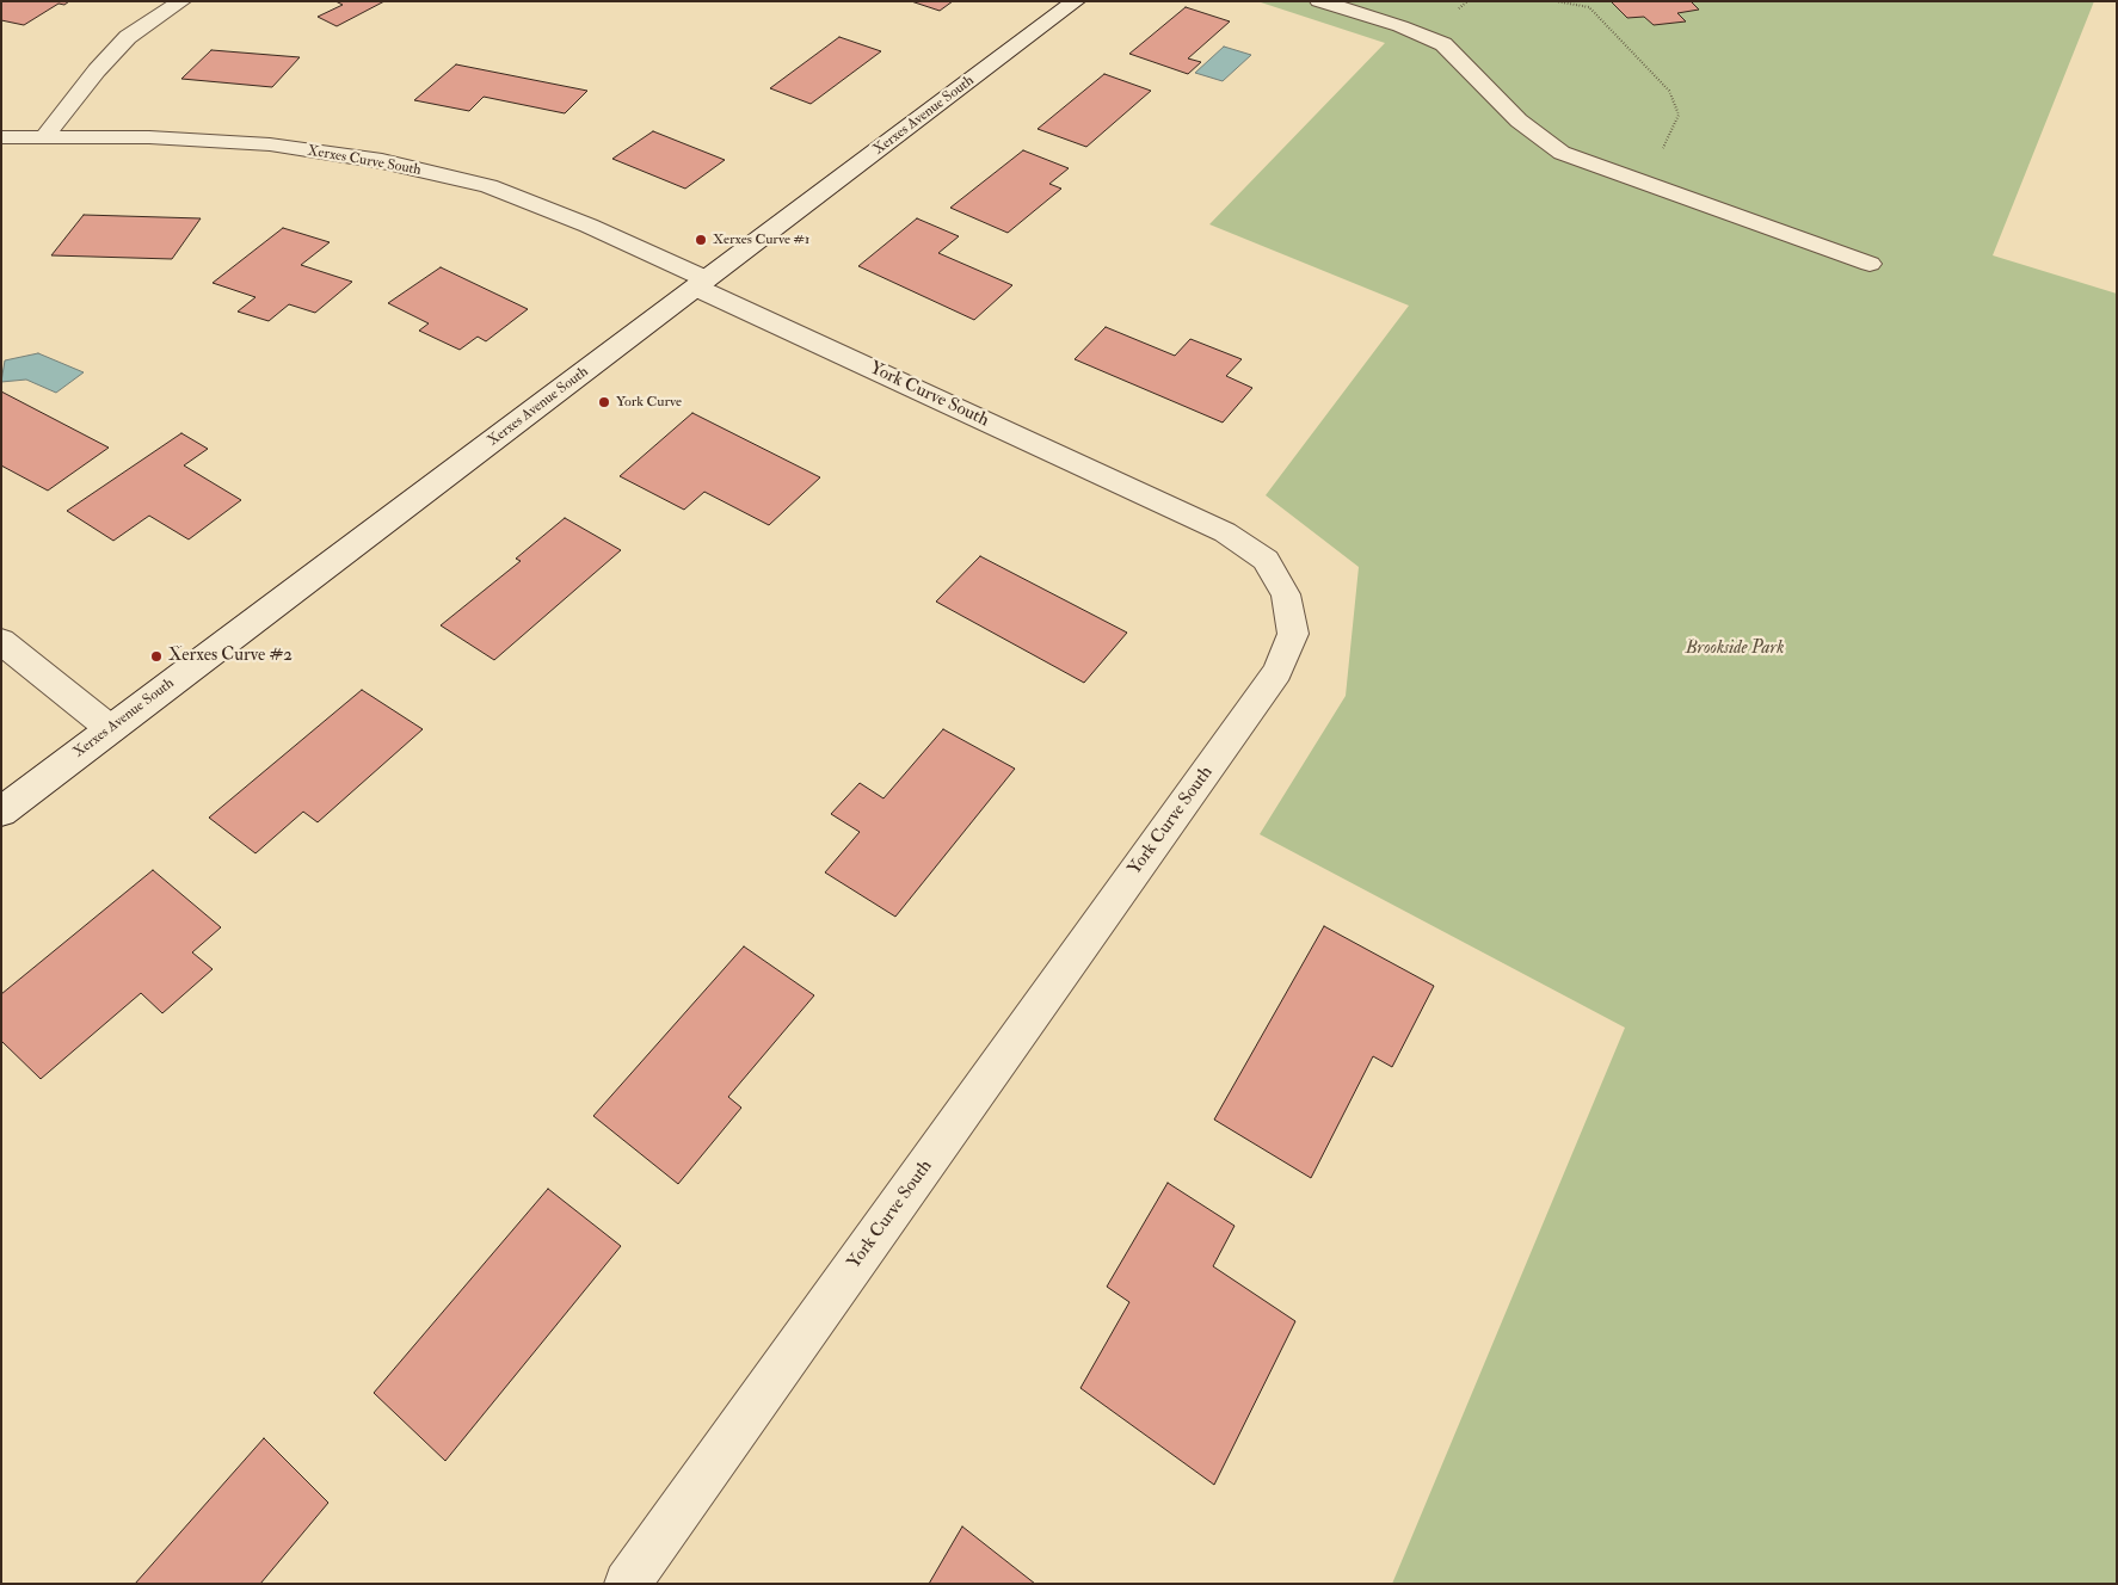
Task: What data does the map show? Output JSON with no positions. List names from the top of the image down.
{
  "streets": {
    "street": ["Xerxes Avenue South", "Xerxes Curve South", "York Curve South"]
  },
  "crossings": [
    ["Xerxes Avenue South", "Xerxes Curve South"],
    ["Xerxes Avenue South", "York Curve South"],
    ["Xerxes Curve South", "York Curve South"]
  ],
  "parks": ["Brookside Park"],
  "places": ["Xerxes Curve #1", "York Curve", "Xerxes Curve #2"]
}
